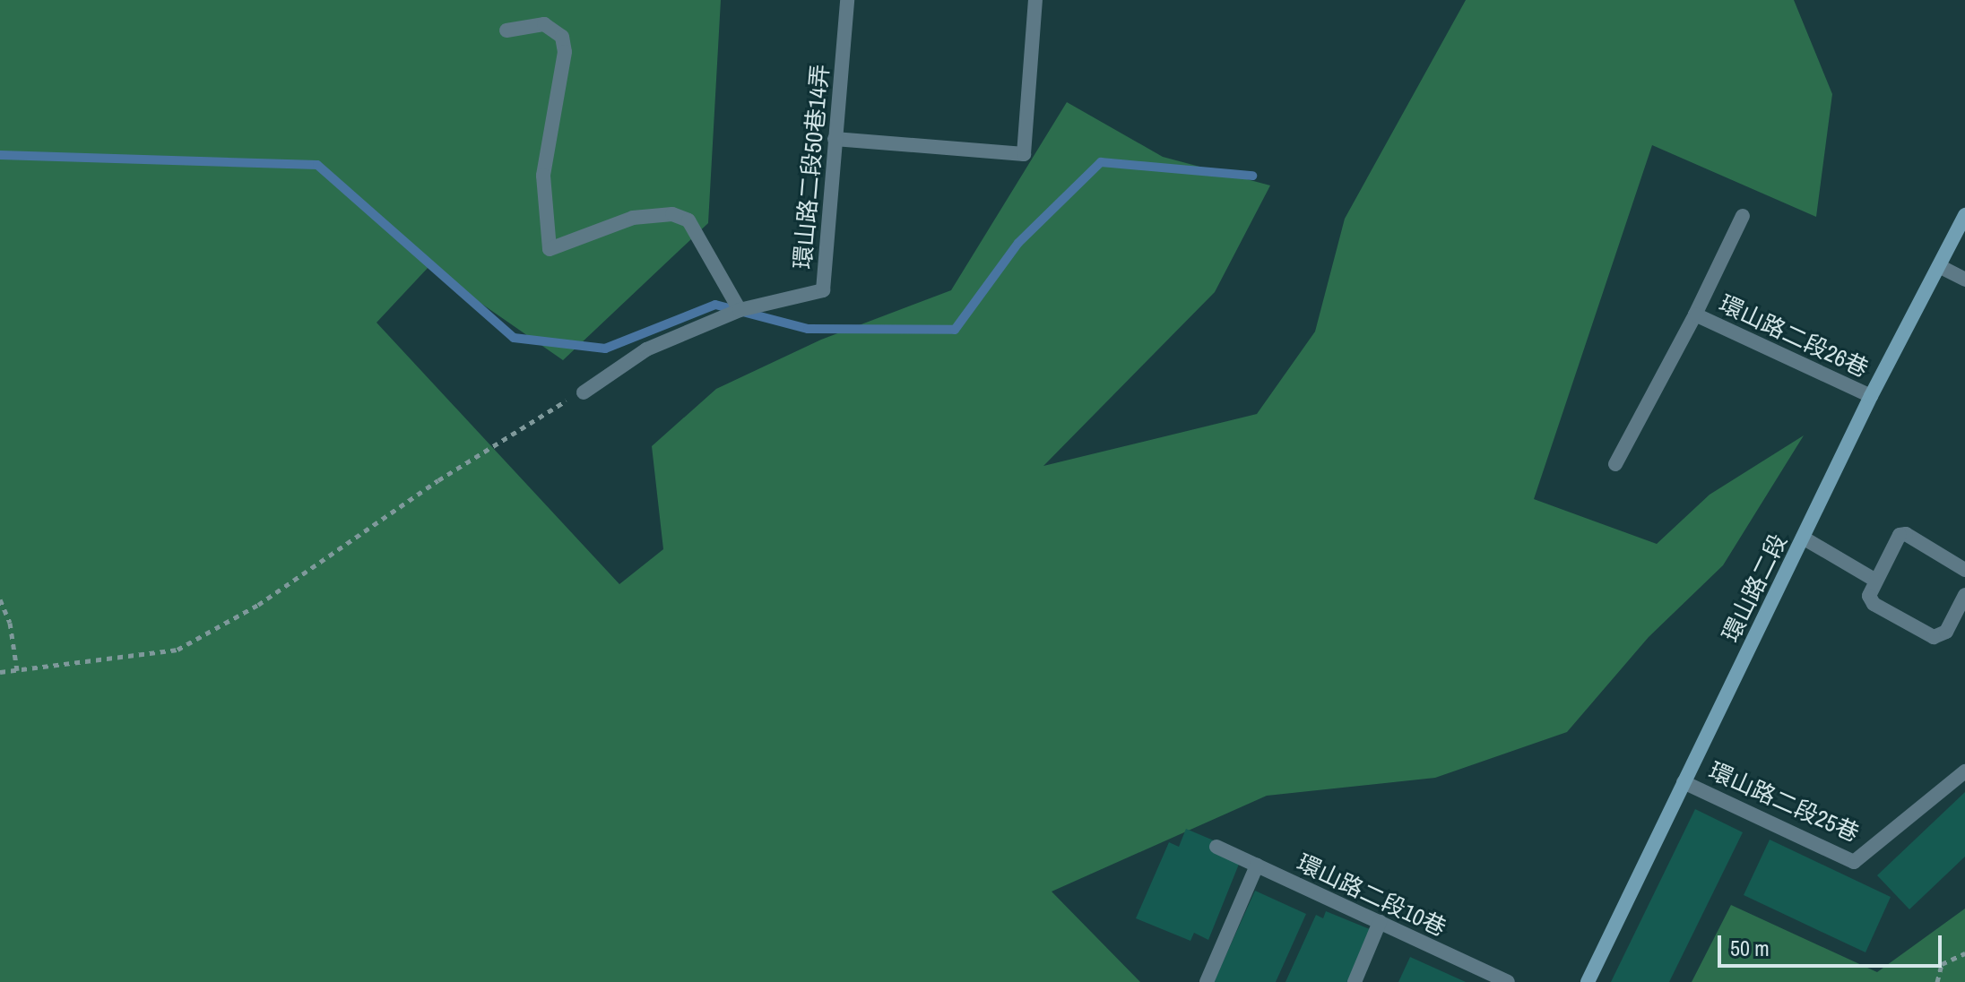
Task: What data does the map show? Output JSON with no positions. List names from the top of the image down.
{
  "streets": {
    "street": [
      "環山路二段50巷14弄",
      "環山路二段26巷",
      "環山路二段",
      "環山路二段25巷",
      "環山路二段10巷"
    ]
  },
  "crossings": [
    ["環山路二段26巷", "環山路二段"],
    ["環山路二段", "環山路二段25巷"]
  ],
  "scale_bar": "50 m"
}
